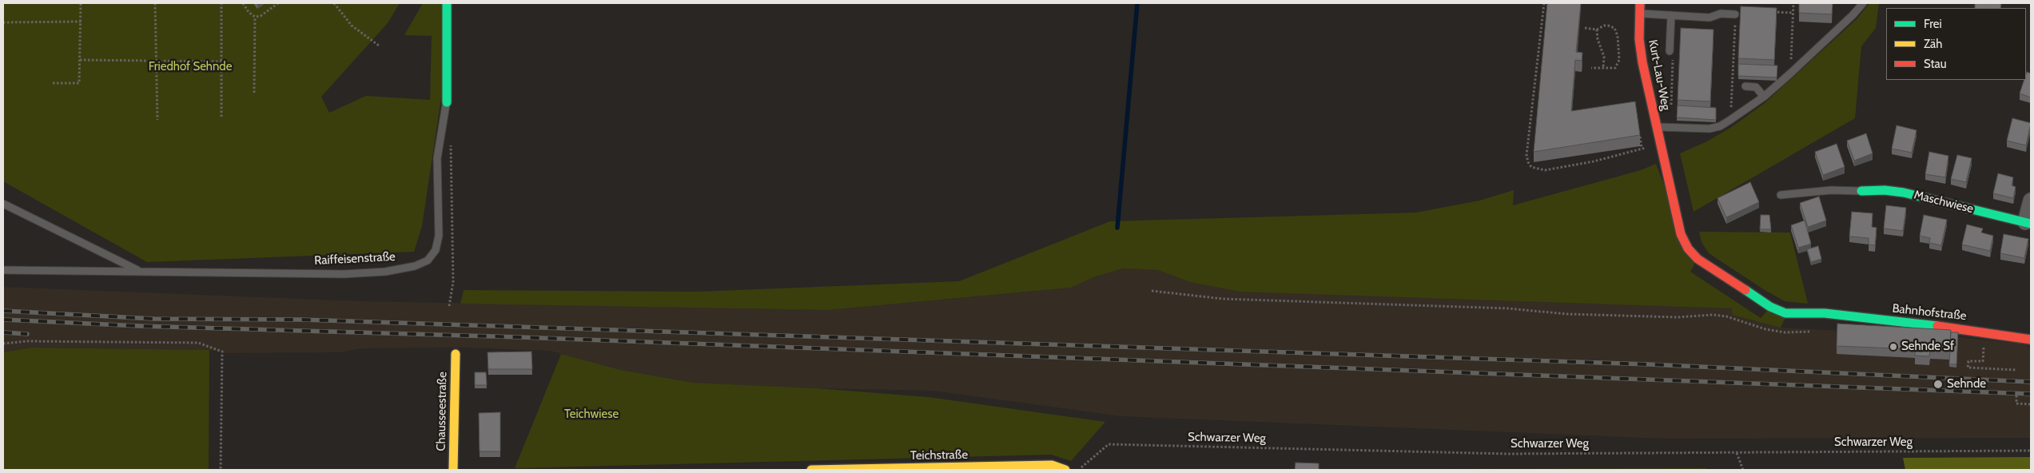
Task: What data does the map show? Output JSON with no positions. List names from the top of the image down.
{
  "streets": {
    "street": [
      "Kurt-Lau-Weg",
      "Maschwiese",
      "Raiffeisenstraße",
      "Bahnhofstraße",
      "Chausseestraße",
      "Teichstraße"
    ],
    "path": ["Schwarzer Weg"]
  },
  "crossings": [
    ["Kurt-Lau-Weg", "Bahnhofstraße"]
  ],
  "parks": ["Friedhof Sehnde", "Teichwiese"],
  "places": ["Sehnde Sf", "Sehnde"],
  "legend": ["Frei", "Zäh", "Stau"]
}
